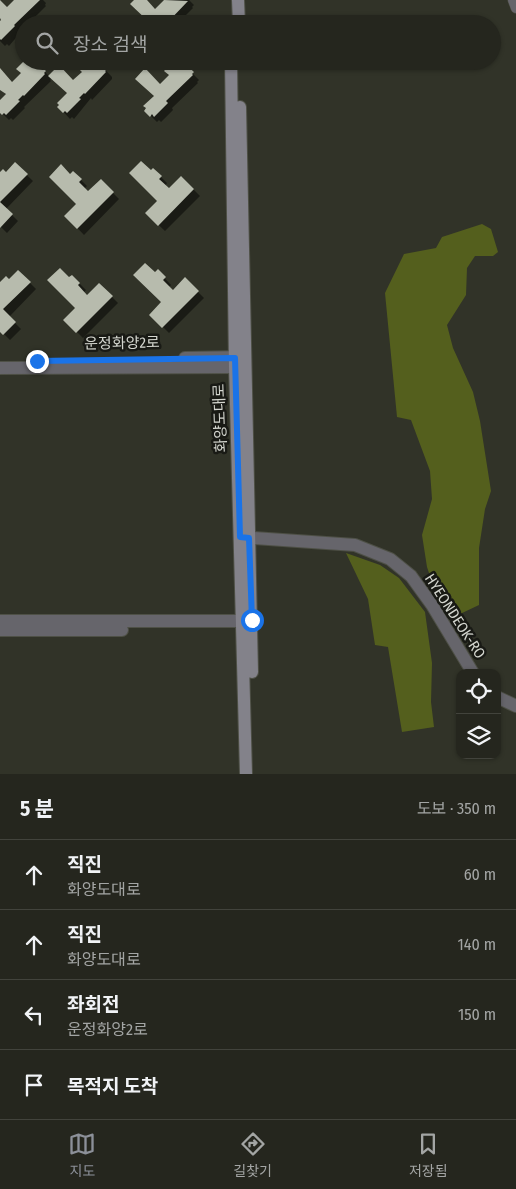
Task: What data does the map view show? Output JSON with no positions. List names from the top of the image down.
{
  "streets": {
    "main road": ["화양도대로"],
    "street": ["운정화양2로", "HYEONDEOK-RO"]
  },
  "crossings": [
    ["운정화양2로", "화양도대로"],
    ["화양도대로", "HYEONDEOK-RO"]
  ],
  "page": {
    "search": "장소 검색",
    "heading": ["5 분", "도보 · 350 m"],
    "list": [
      ["직진", "화양도대로", "60 m"],
      ["직진", "화양도대로", "140 m"],
      ["좌회전", "운정화양2로", "150 m"],
      "목적지 도착"
    ],
    "nav": ["지도", "길찾기", "저장됨"]
  }
}
